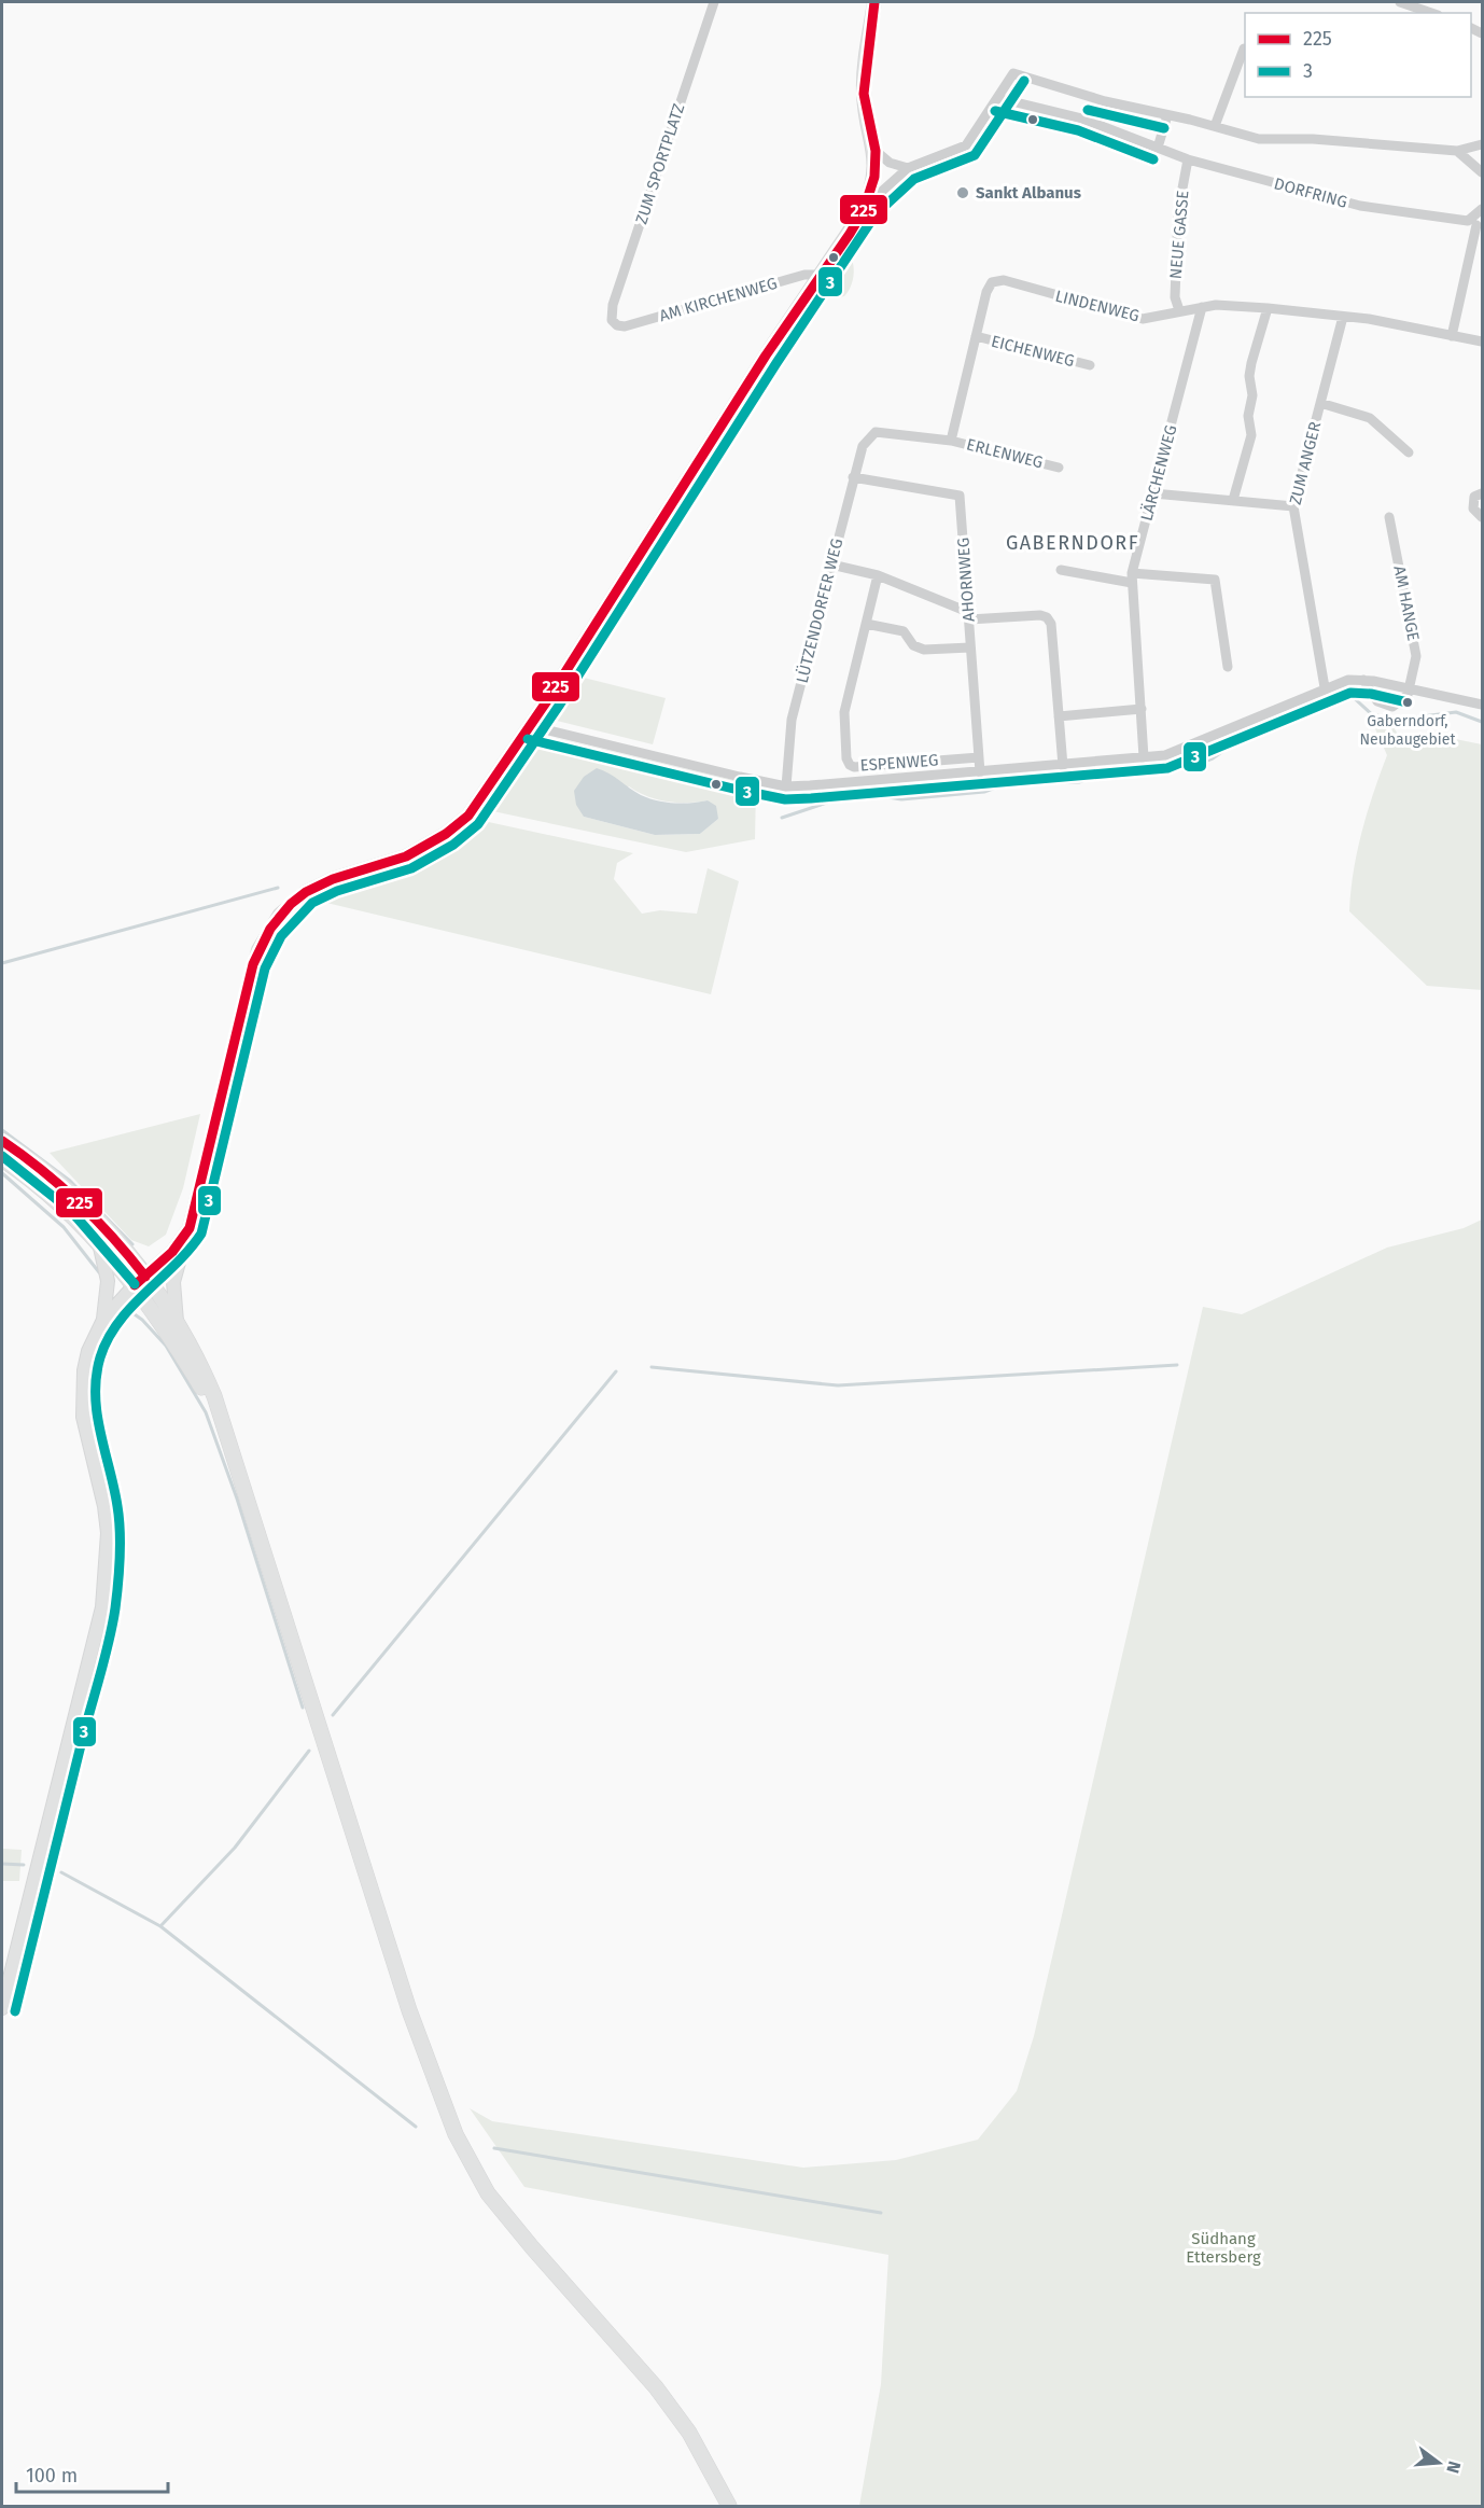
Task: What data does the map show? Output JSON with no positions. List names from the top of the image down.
{
  "streets": {
    "street": [
      "ZUM SPORTPLATZ",
      "DORFRING",
      "NEUE GASSE",
      "AM KIRCHENWEG",
      "LINDENWEG",
      "EICHENWEG",
      "ERLENWEG",
      "ZUM ANGER",
      "LÄRCHENWEG",
      "AHORNWEG",
      "AM HANGE",
      "LÜTZENDORFER WEG",
      "ESPENWEG"
    ]
  },
  "crossings": [
    ["ZUM SPORTPLATZ", "AM KIRCHENWEG"],
    ["DORFRING", "NEUE GASSE"],
    ["NEUE GASSE", "LINDENWEG"],
    ["LINDENWEG", "EICHENWEG"],
    ["LINDENWEG", "ERLENWEG"],
    ["LINDENWEG", "ZUM ANGER"],
    ["LINDENWEG", "LÄRCHENWEG"],
    ["LINDENWEG", "LÜTZENDORFER WEG"],
    ["ERLENWEG", "LÜTZENDORFER WEG"],
    ["AHORNWEG", "LÜTZENDORFER WEG"],
    ["AHORNWEG", "ESPENWEG"]
  ],
  "districts": ["GABERNDORF"],
  "parks": ["Südhang Ettersberg"],
  "places": ["Sankt Albanus", "Gaberndorf, Neubaugebiet"],
  "lines": ["transit line 225", "transit line 3"],
  "legend": ["225", "3"],
  "scale_bar": "100 m",
  "north": "right"
}
